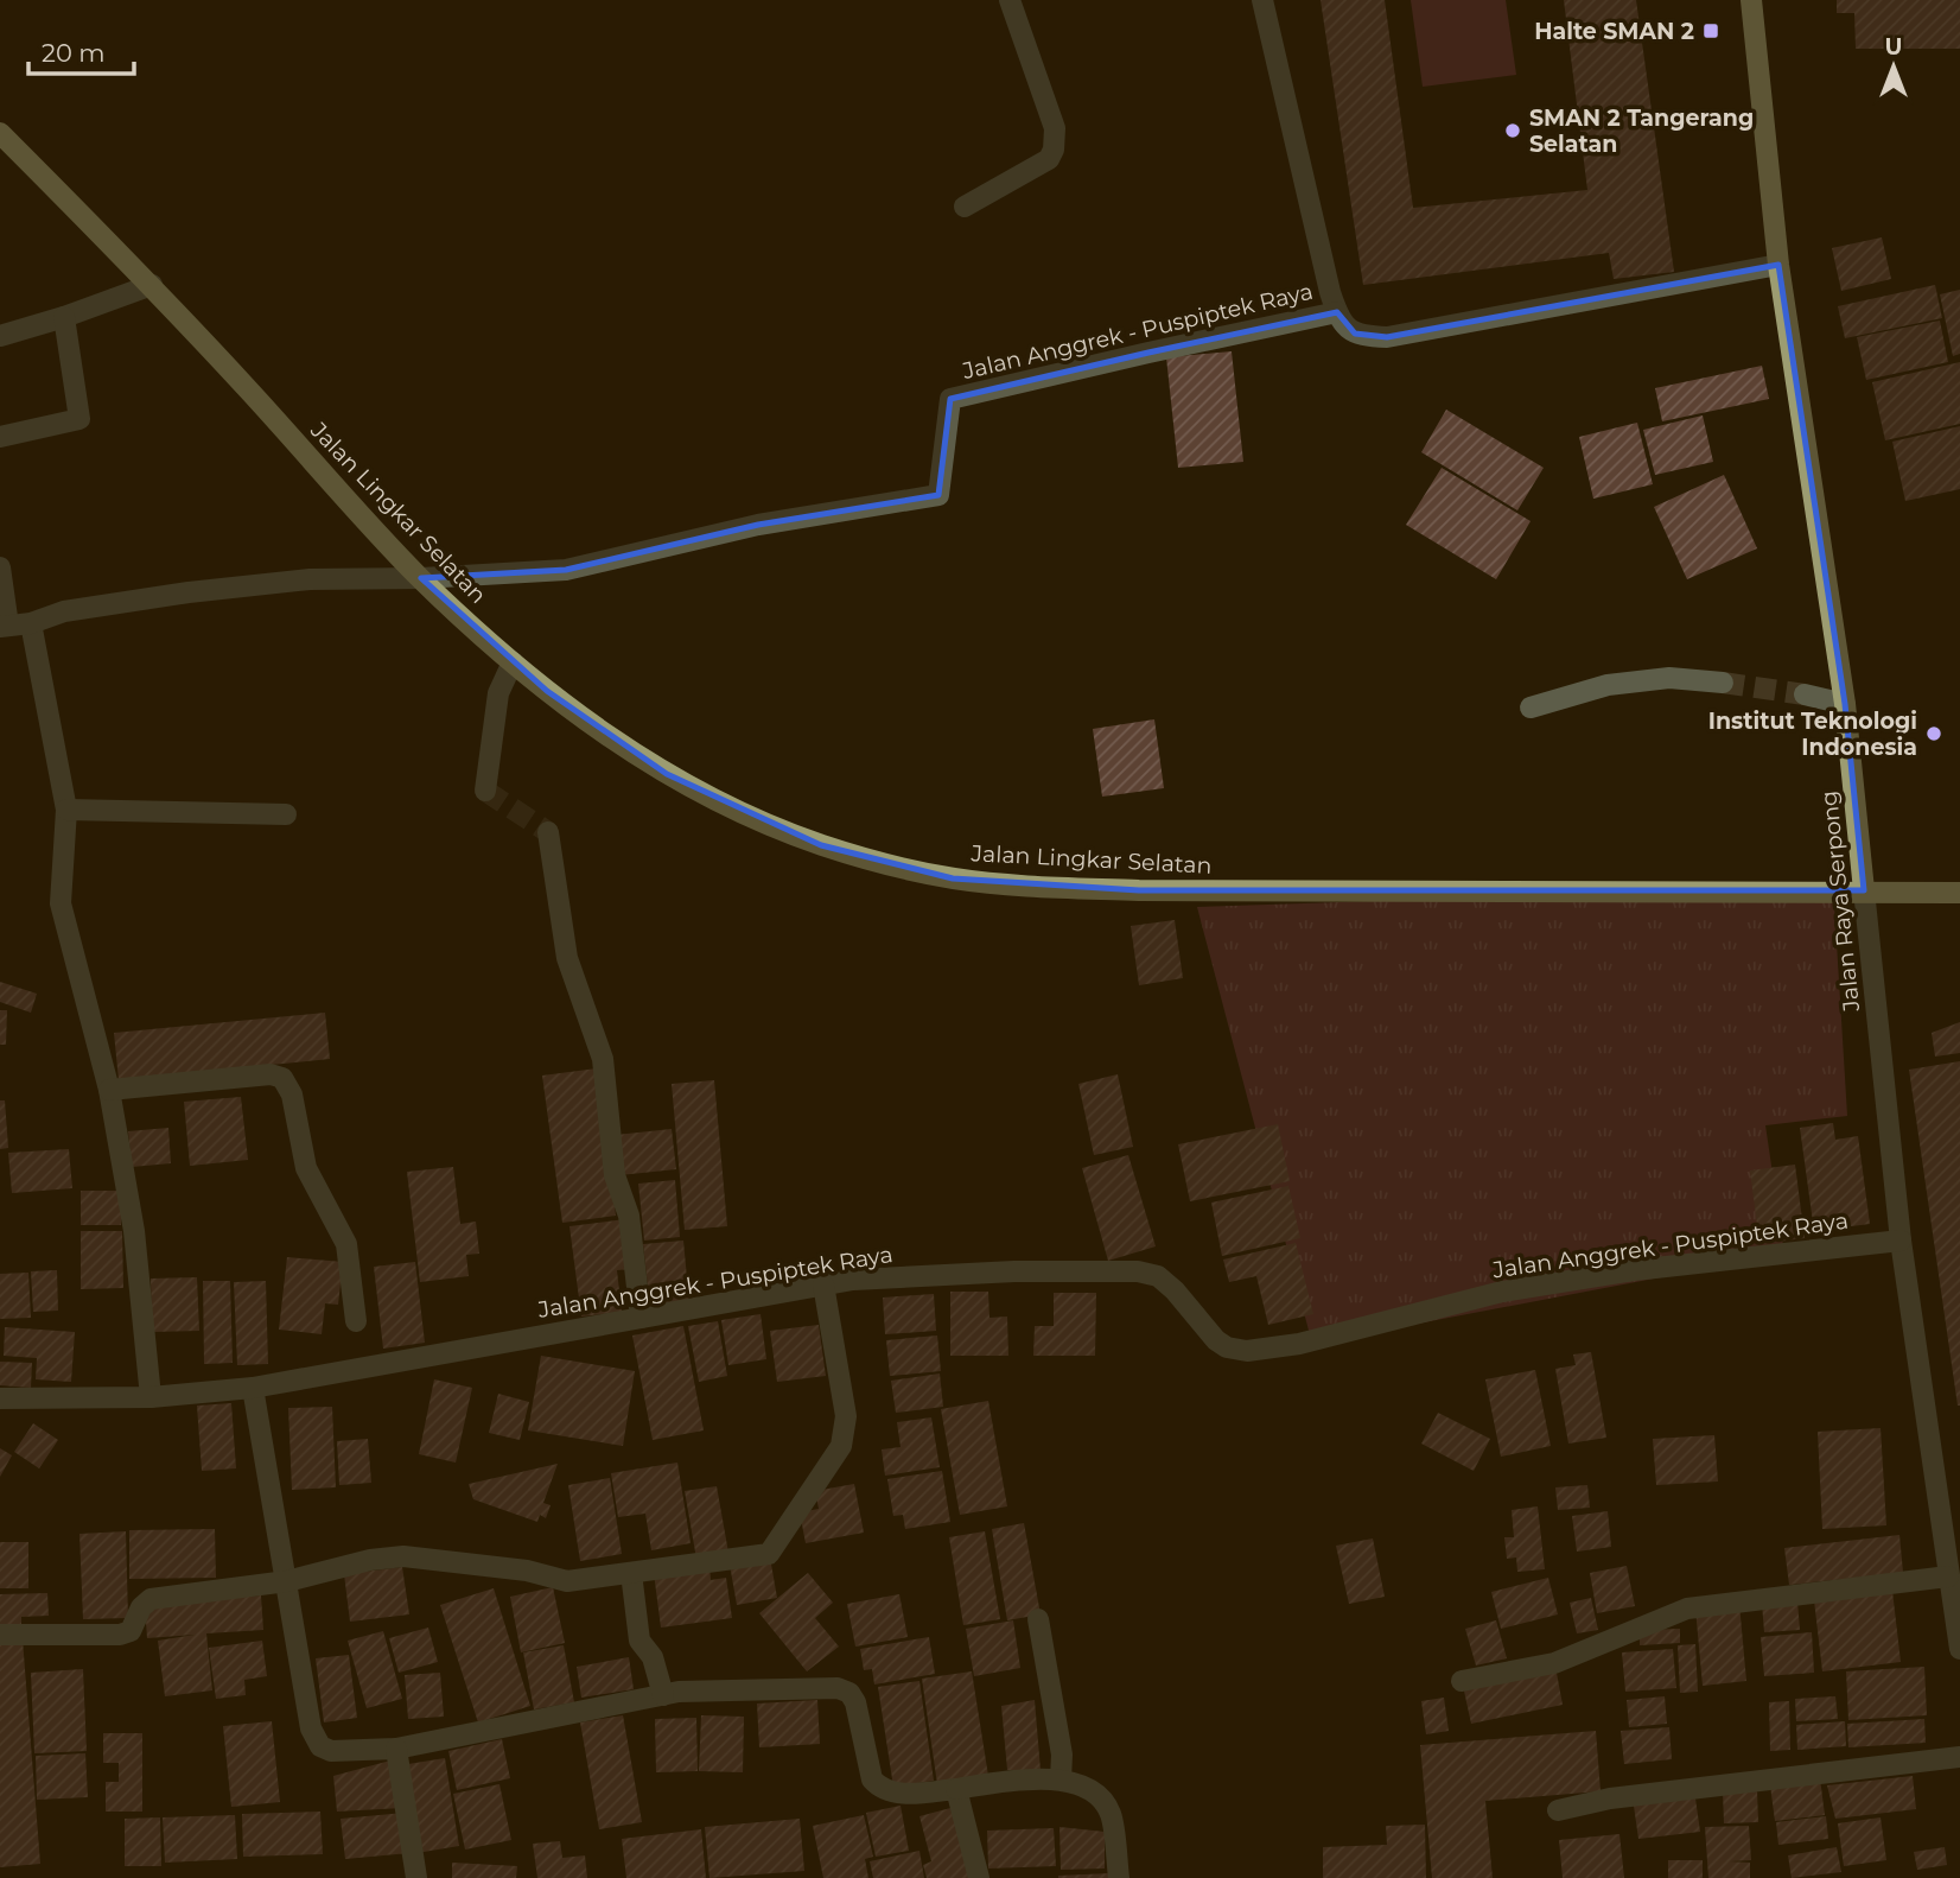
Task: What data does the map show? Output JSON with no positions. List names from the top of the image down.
{
  "streets": {
    "main road": ["Jalan Lingkar Selatan", "Jalan Raya Serpong"],
    "street": ["Jalan Anggrek - Puspiptek Raya"]
  },
  "crossings": [
    ["Jalan Anggrek - Puspiptek Raya", "Jalan Lingkar Selatan"],
    ["Jalan Anggrek - Puspiptek Raya", "Jalan Raya Serpong"],
    ["Jalan Lingkar Selatan", "Jalan Raya Serpong"]
  ],
  "places": {
    "transit": ["Halte SMAN 2"],
    "other": ["SMAN 2 Tangerang Selatan", "Institut Teknologi Indonesia"]
  },
  "scale_bar": "20 m",
  "north": "top"
}
